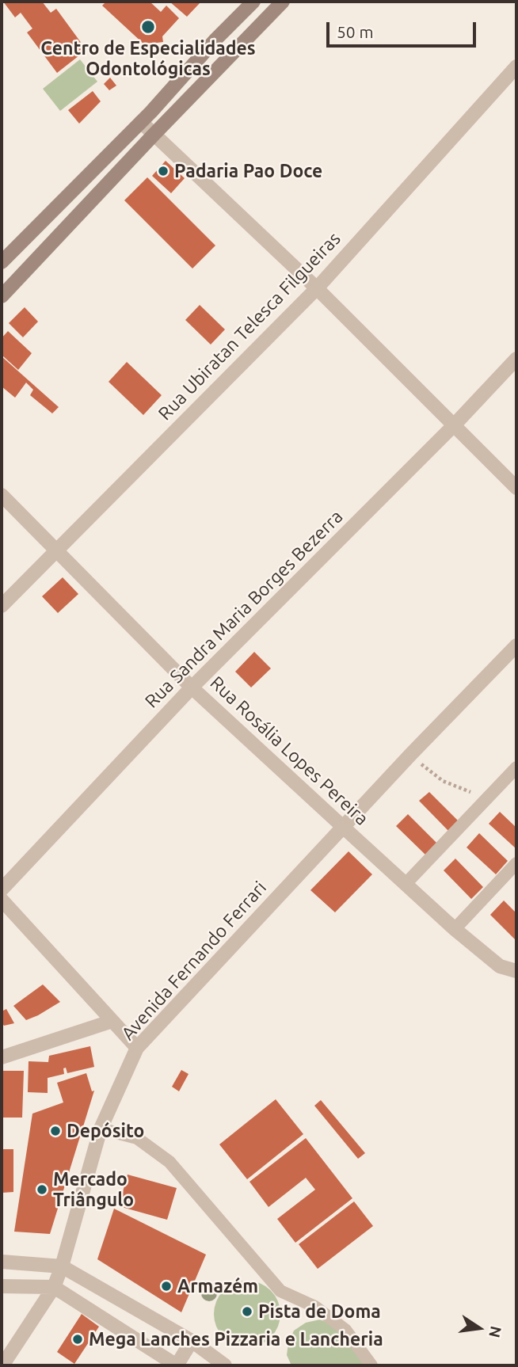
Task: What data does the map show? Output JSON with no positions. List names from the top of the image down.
{
  "streets": {
    "street": [
      "Rua Ubiratan Telesca Filgueiras",
      "Rua Sandra Maria Borges Bezerra",
      "Rua Rosália Lopes Pereira",
      "Avenida Fernando Ferrari"
    ]
  },
  "crossings": [
    ["Rua Ubiratan Telesca Filgueiras", "Rua Rosália Lopes Pereira"],
    ["Rua Sandra Maria Borges Bezerra", "Rua Rosália Lopes Pereira"],
    ["Rua Rosália Lopes Pereira", "Avenida Fernando Ferrari"]
  ],
  "places": [
    "Centro de Especialidades Odontológicas",
    "Padaria Pao Doce",
    "Depósito",
    "Mercado Triângulo",
    "Armazém",
    "Pista de Doma",
    "Mega Lanches Pizzaria e Lancheria"
  ],
  "scale_bar": "50 m",
  "north": "right"
}
